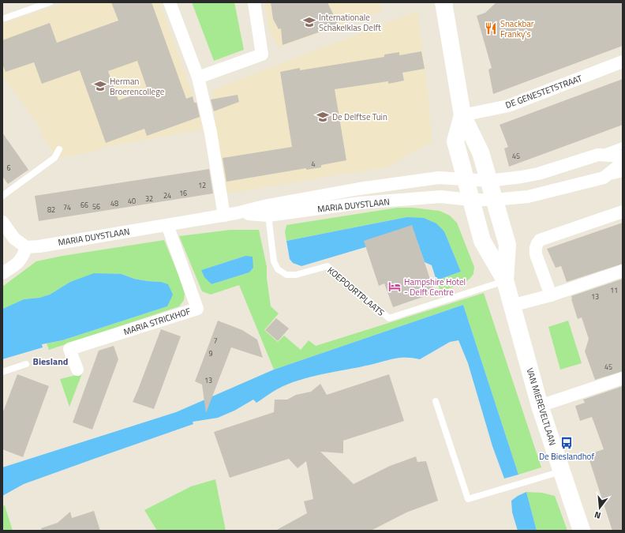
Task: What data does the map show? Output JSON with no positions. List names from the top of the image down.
{
  "streets": {
    "main road": ["VAN MIEREVELTLAAN"],
    "street": ["DE GENESTETSTRAAT", "MARIA DUYSTLAAN", "MARIA STRICKHOF"],
    "lane": ["KOEPOORTPLAATS"]
  },
  "crossings": [
    ["MARIA DUYSTLAAN", "KOEPOORTPLAATS"],
    ["MARIA DUYSTLAAN", "MARIA STRICKHOF"],
    ["KOEPOORTPLAATS", "VAN MIEREVELTLAAN"]
  ],
  "districts": ["Biesland"],
  "places": {
    "school or university": ["Internationale Schakelklas Delft", "Herman Broerencollege", "De Delftse Tuin"],
    "restaurant": ["Snackbar Franky's"],
    "hotel": ["Hampshire Hotel - Delft Centre"],
    "bus stop": ["De Bieslandhof"]
  },
  "house_numbers": [
    "45",
    "4",
    "6",
    "12",
    "16",
    "24",
    "32",
    "40",
    "48",
    "66",
    "56",
    "74",
    "82",
    "11",
    "13",
    "7",
    "9",
    "45",
    "13"
  ],
  "north": "bottom"
}
